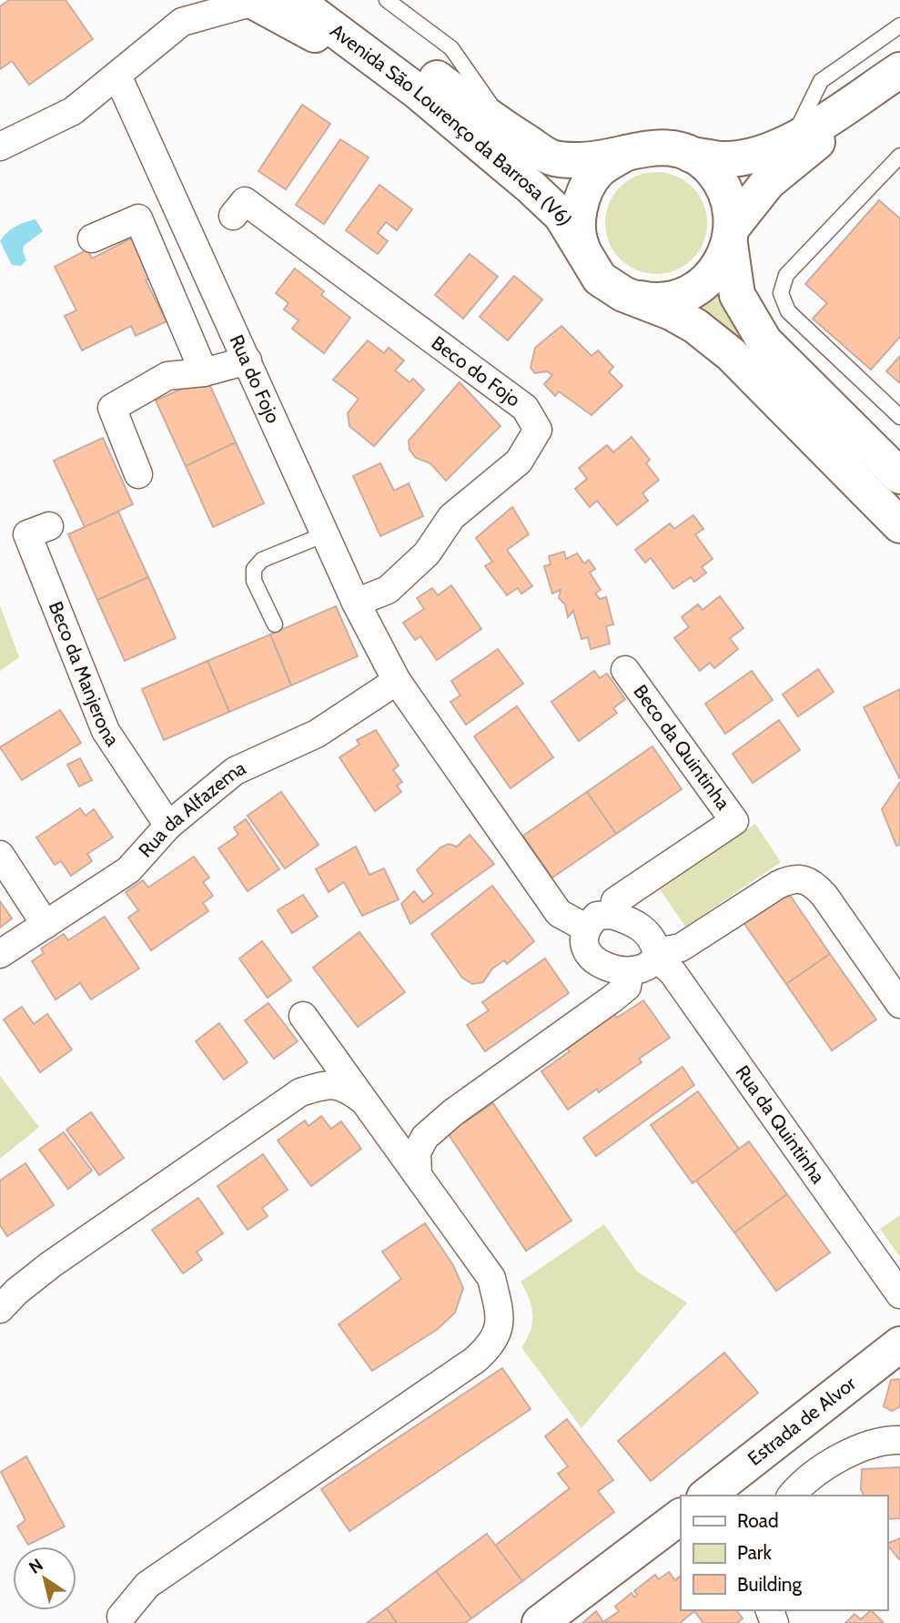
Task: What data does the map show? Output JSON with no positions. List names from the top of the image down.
{
  "streets": {
    "main road": ["Avenida São Lourenço da Barrosa (V6)", "Estrada de Alvor"],
    "street": [
      "Beco do Fojo",
      "Rua do Fojo",
      "Beco da Manjerona",
      "Beco da Quintinha",
      "Rua da Alfazema",
      "Rua da Quintinha"
    ]
  },
  "crossings": [
    ["Beco do Fojo", "Rua do Fojo"],
    ["Rua do Fojo", "Rua da Alfazema"],
    ["Beco da Manjerona", "Rua da Alfazema"],
    ["Beco da Quintinha", "Rua da Quintinha"]
  ],
  "legend": ["Road", "Park", "Building"],
  "north": "top left"
}
